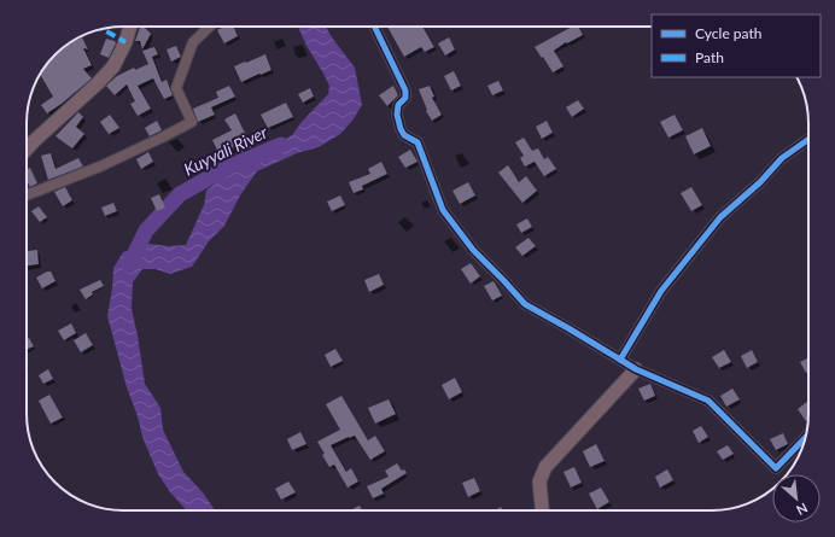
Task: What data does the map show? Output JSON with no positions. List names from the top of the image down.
{
  "water": ["Kuyyali River"],
  "legend": ["Cycle path", "Path"],
  "north": "bottom right"
}
